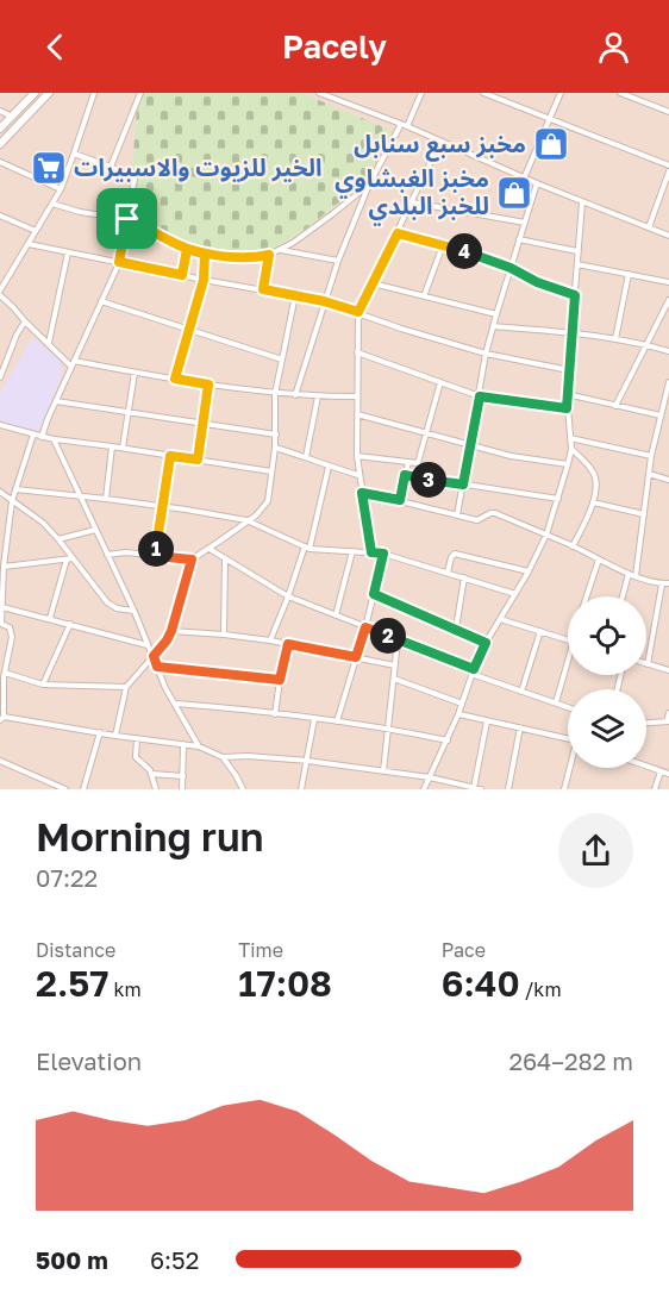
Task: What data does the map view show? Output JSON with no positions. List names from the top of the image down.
{
  "places": {
    "shop": ["مخبز سبع سنابل", "مخبز الغبشاوي للخبز البلدي"],
    "supermarket": ["الخير للزيوت والاسبيرات"]
  },
  "page": {
    "header": "Pacely",
    "pins": [
      "4",
      "3",
      "1",
      "2"
    ],
    "heading": ["Morning run", "07:22"],
    "stats": [
      ["Distance", "2.57 km"],
      ["Time", "17:08"],
      ["Pace", "6:40 /km"]
    ],
    "chart": ["Elevation", "264–282 m"],
    "list": [
      {
        "name": "500 m",
        "note": "6:52"
      }
    ]
  }
}
